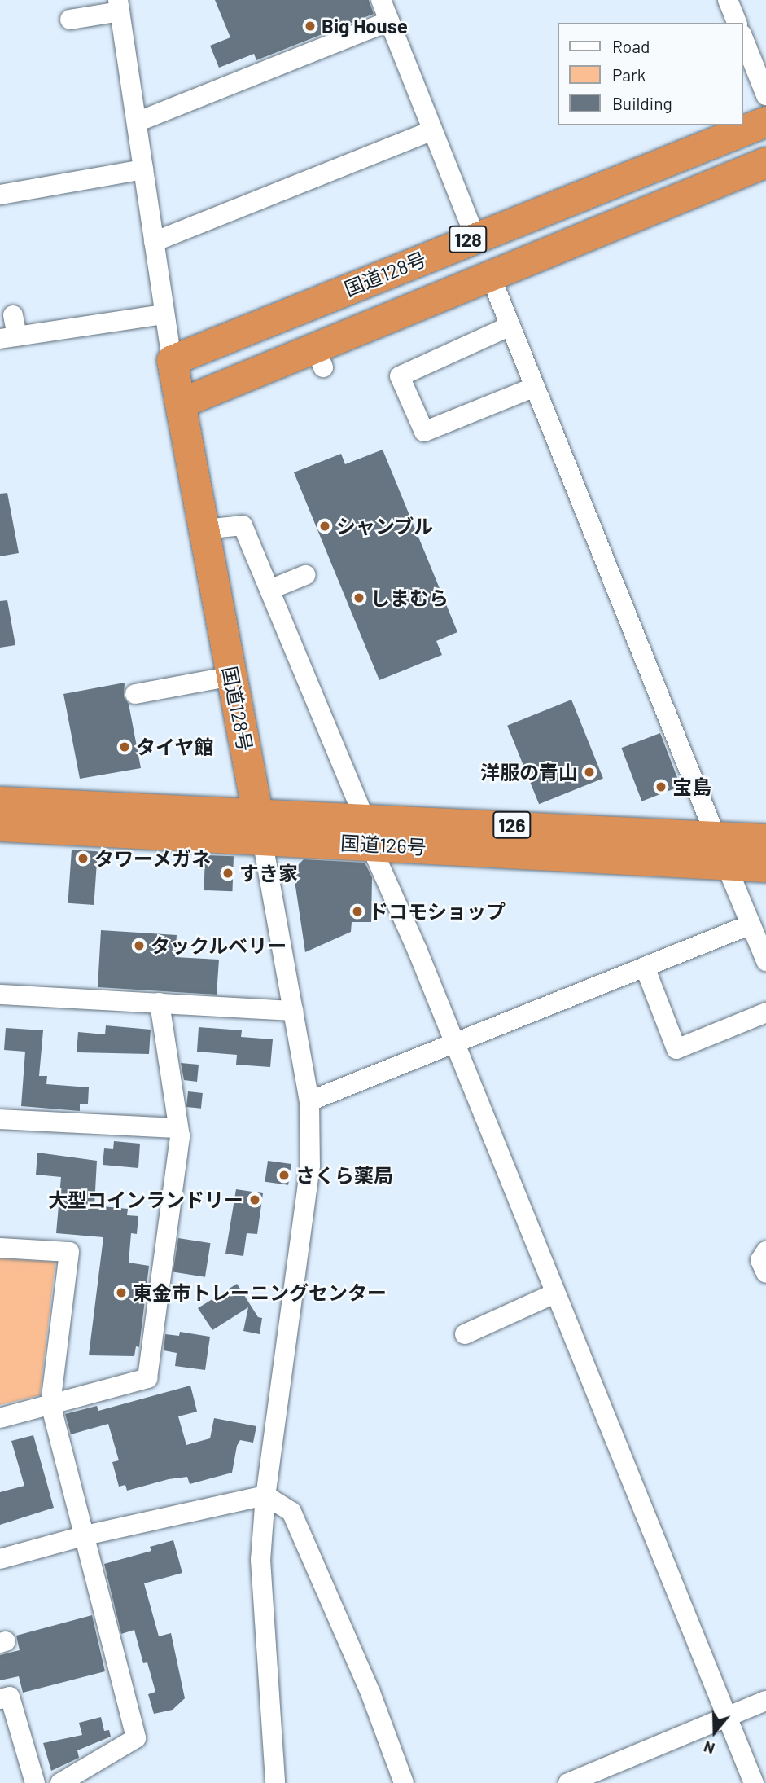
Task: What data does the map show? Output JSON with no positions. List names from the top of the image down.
{
  "streets": {
    "highway": [
      "128",
      "国道128号",
      "126",
      "国道126号"
    ]
  },
  "crossings": [
    ["国道128号", "国道126号"]
  ],
  "places": [
    "Big House",
    "シャンブル",
    "しまむら",
    "タイヤ館",
    "洋服の青山",
    "宝島",
    "タワーメガネ",
    "すき家",
    "ドコモショップ",
    "タックルベリー",
    "さくら薬局",
    "大型コインランドリー",
    "東金市トレーニングセンター"
  ],
  "legend": ["Road", "Park", "Building"],
  "north": "bottom"
}
